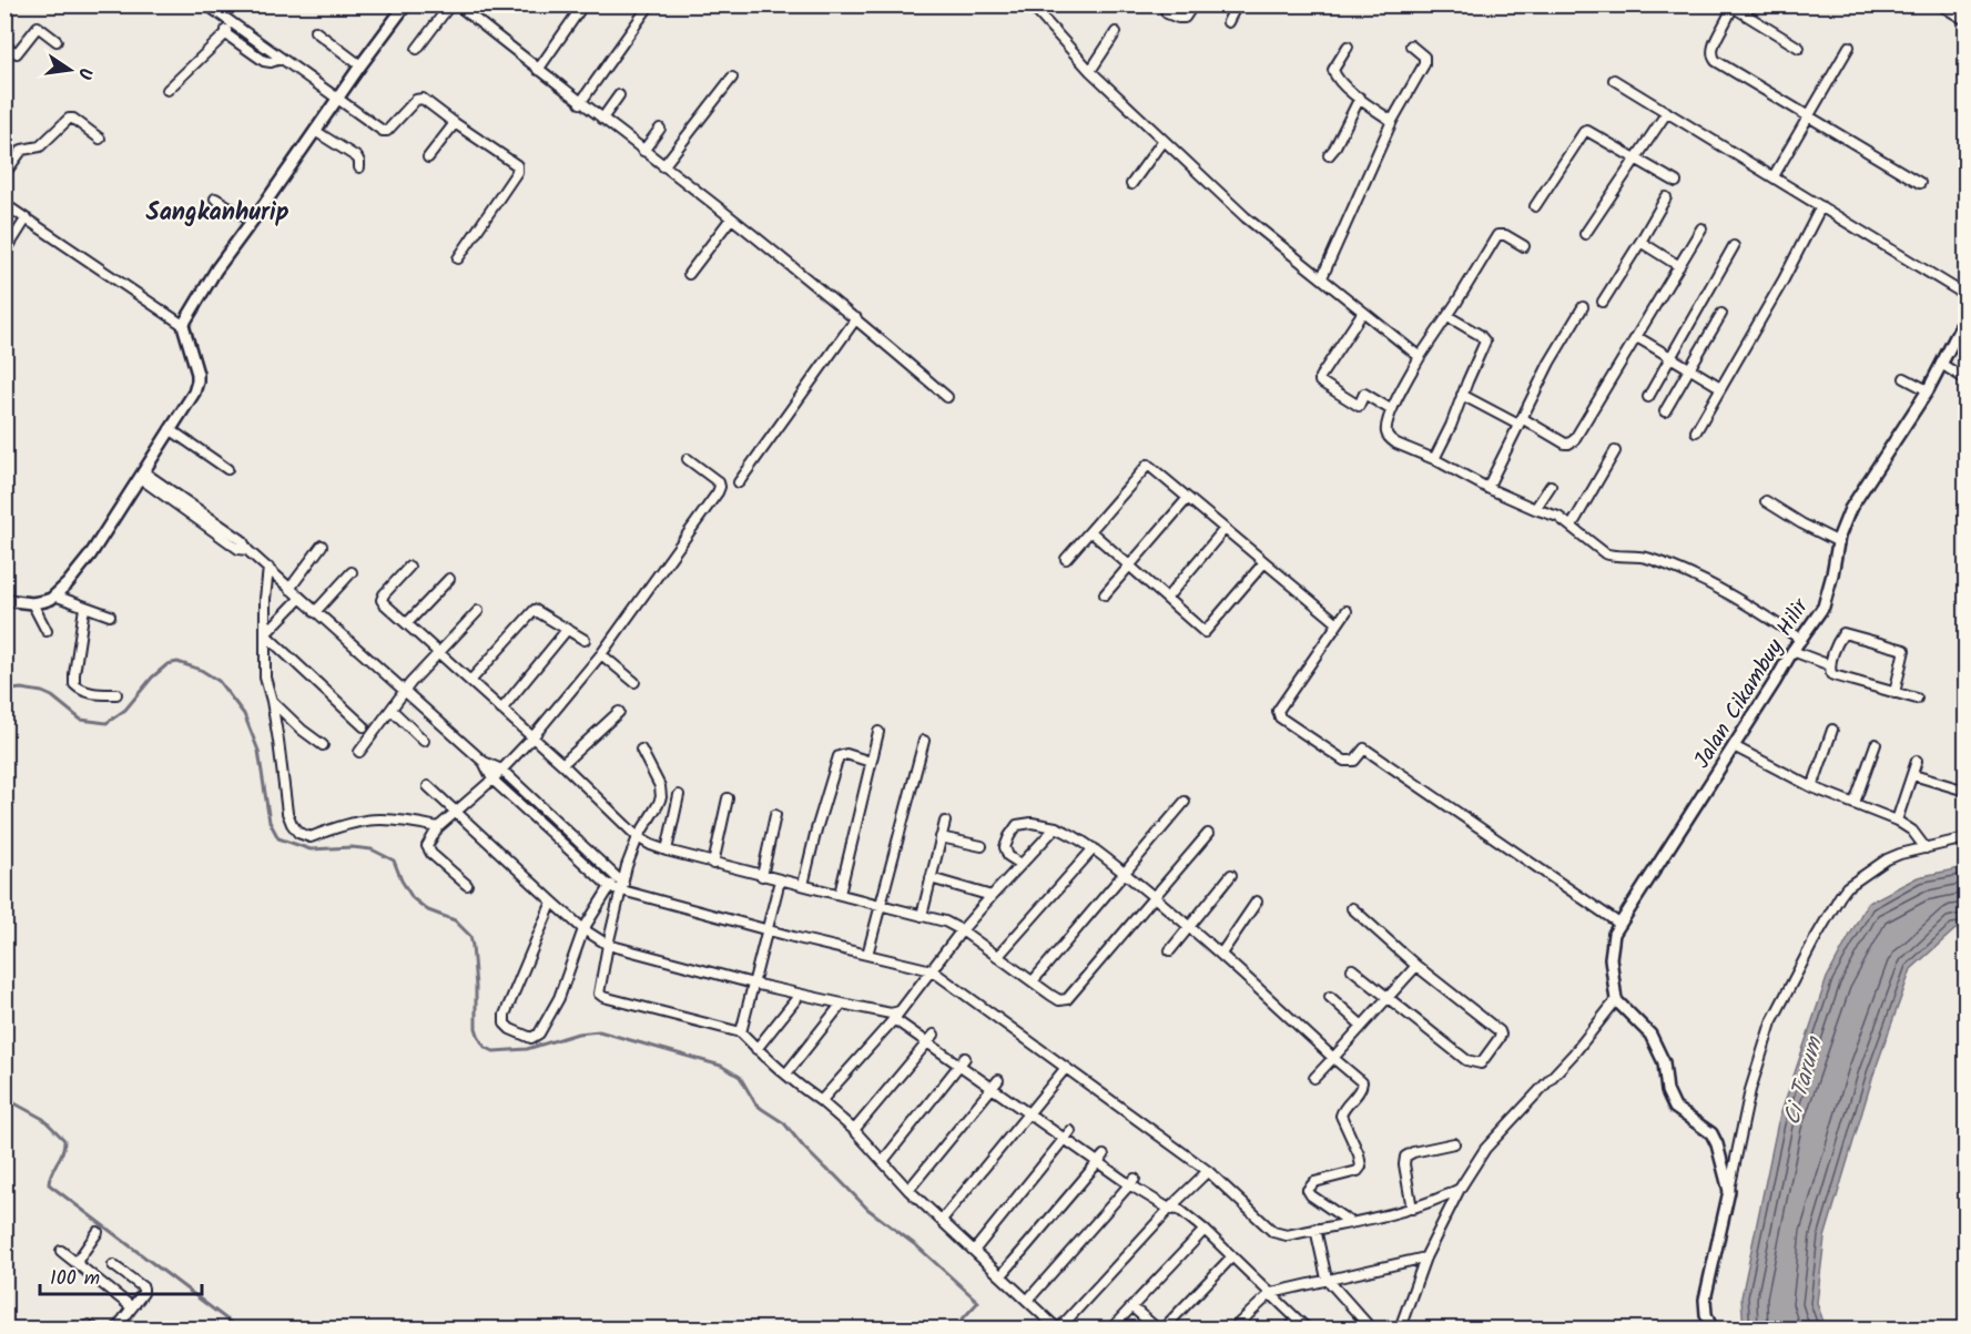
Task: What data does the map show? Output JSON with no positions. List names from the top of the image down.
{
  "streets": {
    "street": ["Jalan Cikambuy Hilir"]
  },
  "districts": ["Sangkanhurip"],
  "water": ["Ci Tarum"],
  "scale_bar": "100 m",
  "north": "right"
}
